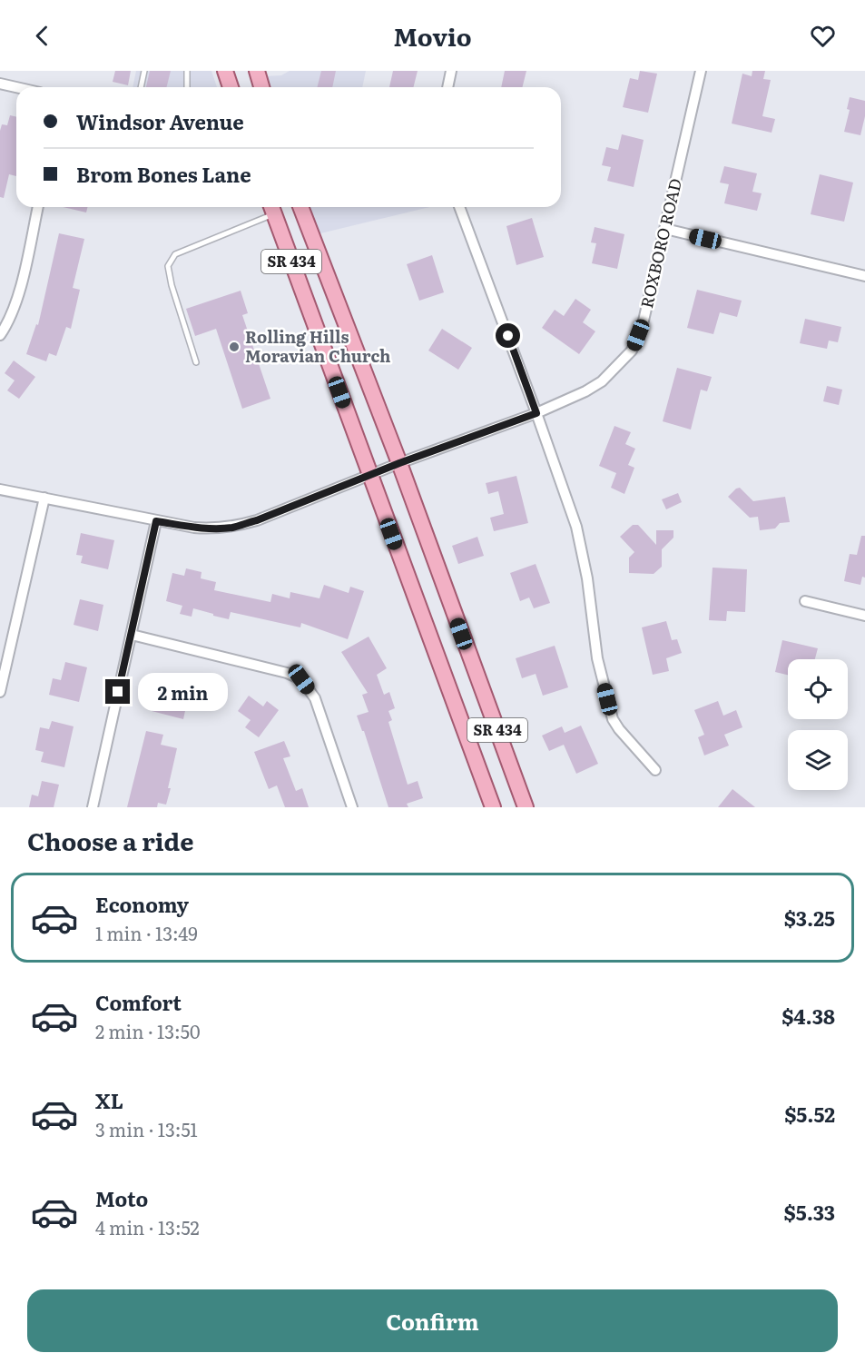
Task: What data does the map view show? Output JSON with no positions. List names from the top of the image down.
{
  "streets": {
    "main road": ["SR 434"],
    "street": ["ROXBORO ROAD"]
  },
  "crossings": [
    ["ROXBORO ROAD", "SR 434"]
  ],
  "places": ["Rolling Hills Moravian Church"],
  "page": {
    "header": "Movio",
    "banner": ["Windsor Avenue", "Brom Bones Lane"],
    "bubble": "2 min",
    "heading": "Choose a ride",
    "list": [
      {
        "name": "Economy",
        "note": "1 min · 13:49",
        "value": "$3.25"
      },
      {
        "name": "Comfort",
        "note": "2 min · 13:50",
        "value": "$4.38"
      },
      {
        "name": "XL",
        "note": "3 min · 13:51",
        "value": "$5.52"
      },
      {
        "name": "Moto",
        "note": "4 min · 13:52",
        "value": "$5.33"
      }
    ],
    "buttons": "Confirm"
  }
}
